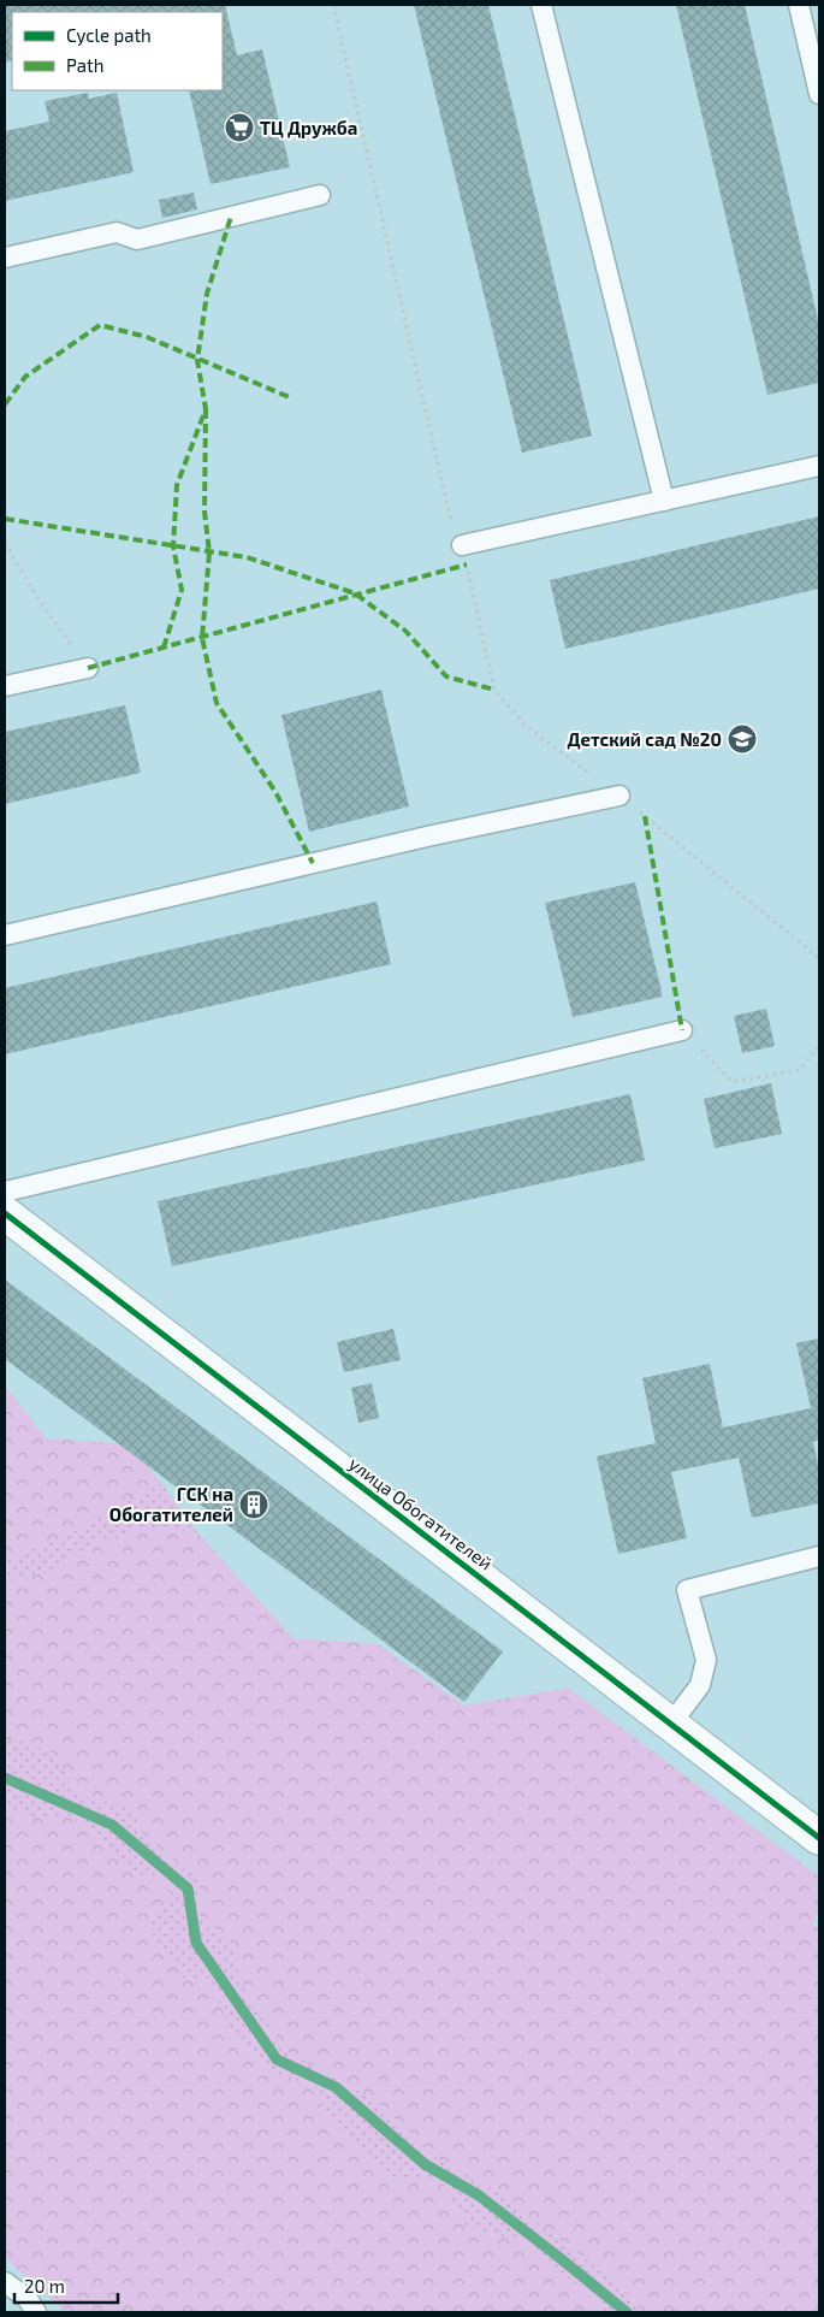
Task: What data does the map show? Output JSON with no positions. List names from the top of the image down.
{
  "streets": {
    "street": ["улица Обогатителей"]
  },
  "places": {
    "supermarket": ["ТЦ Дружба"],
    "school or university": ["Детский сад №20"],
    "building": ["ГСК на Обогатителей"]
  },
  "legend": ["Cycle path", "Path"],
  "scale_bar": "20 m"
}
